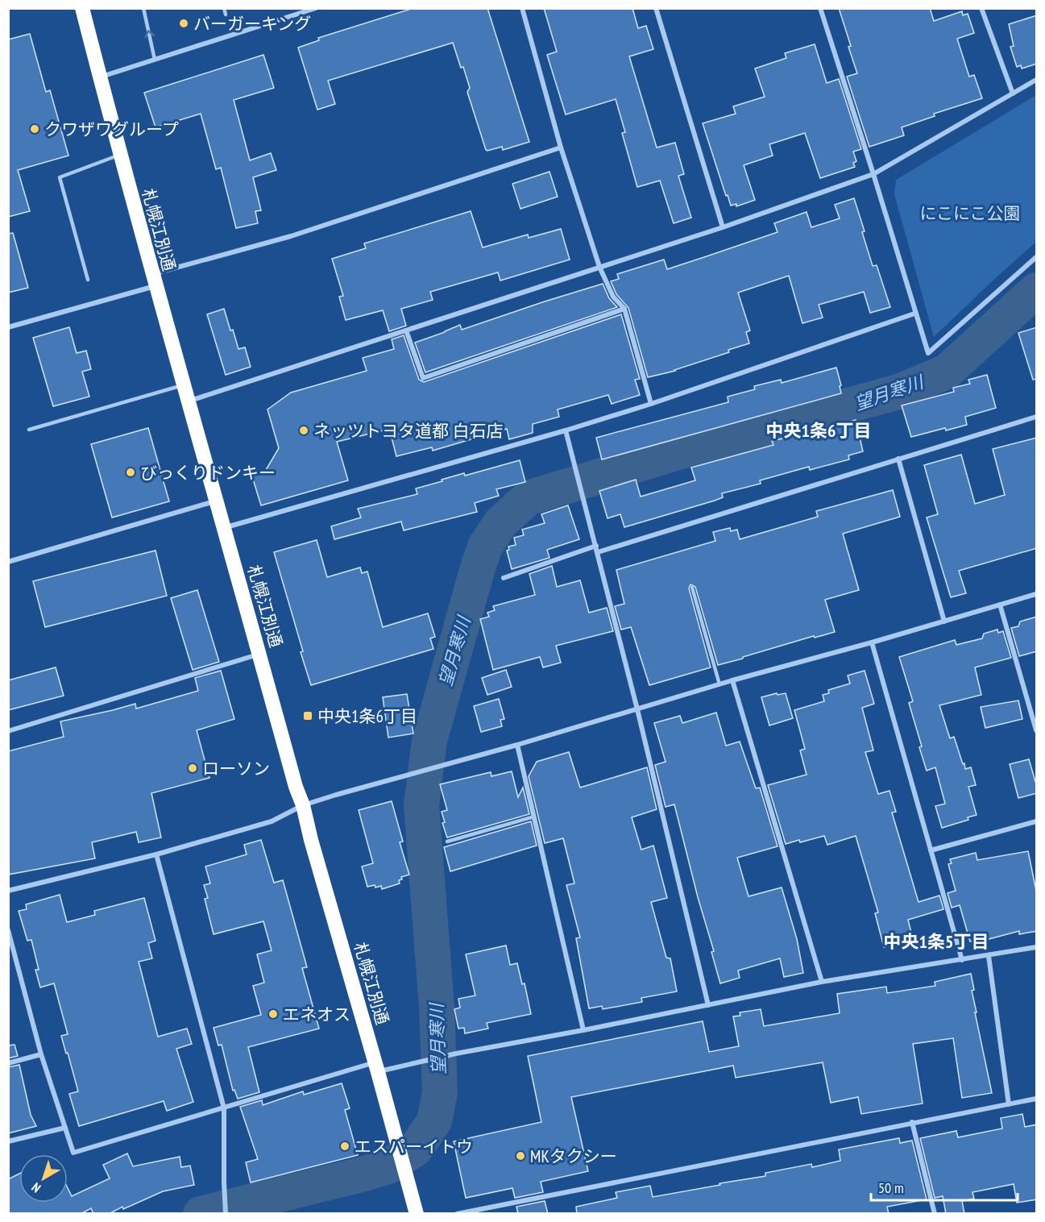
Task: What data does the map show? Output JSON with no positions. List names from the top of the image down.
{
  "streets": {
    "highway": ["札幌江別通"]
  },
  "districts": ["中央1条6丁目", "中央1条5丁目"],
  "water": ["望月寒川"],
  "parks": ["にこにこ公園"],
  "places": {
    "other": [
      "バーガーキング",
      "クワザワグループ",
      "ネッツトヨタ道都 白石店",
      "びっくりドンキー",
      "ローソン",
      "エネオス",
      "エスパーイトウ",
      "MKタクシー"
    ],
    "transit": ["中央1条6丁目"]
  },
  "scale_bar": "50 m",
  "north": "bottom left"
}
